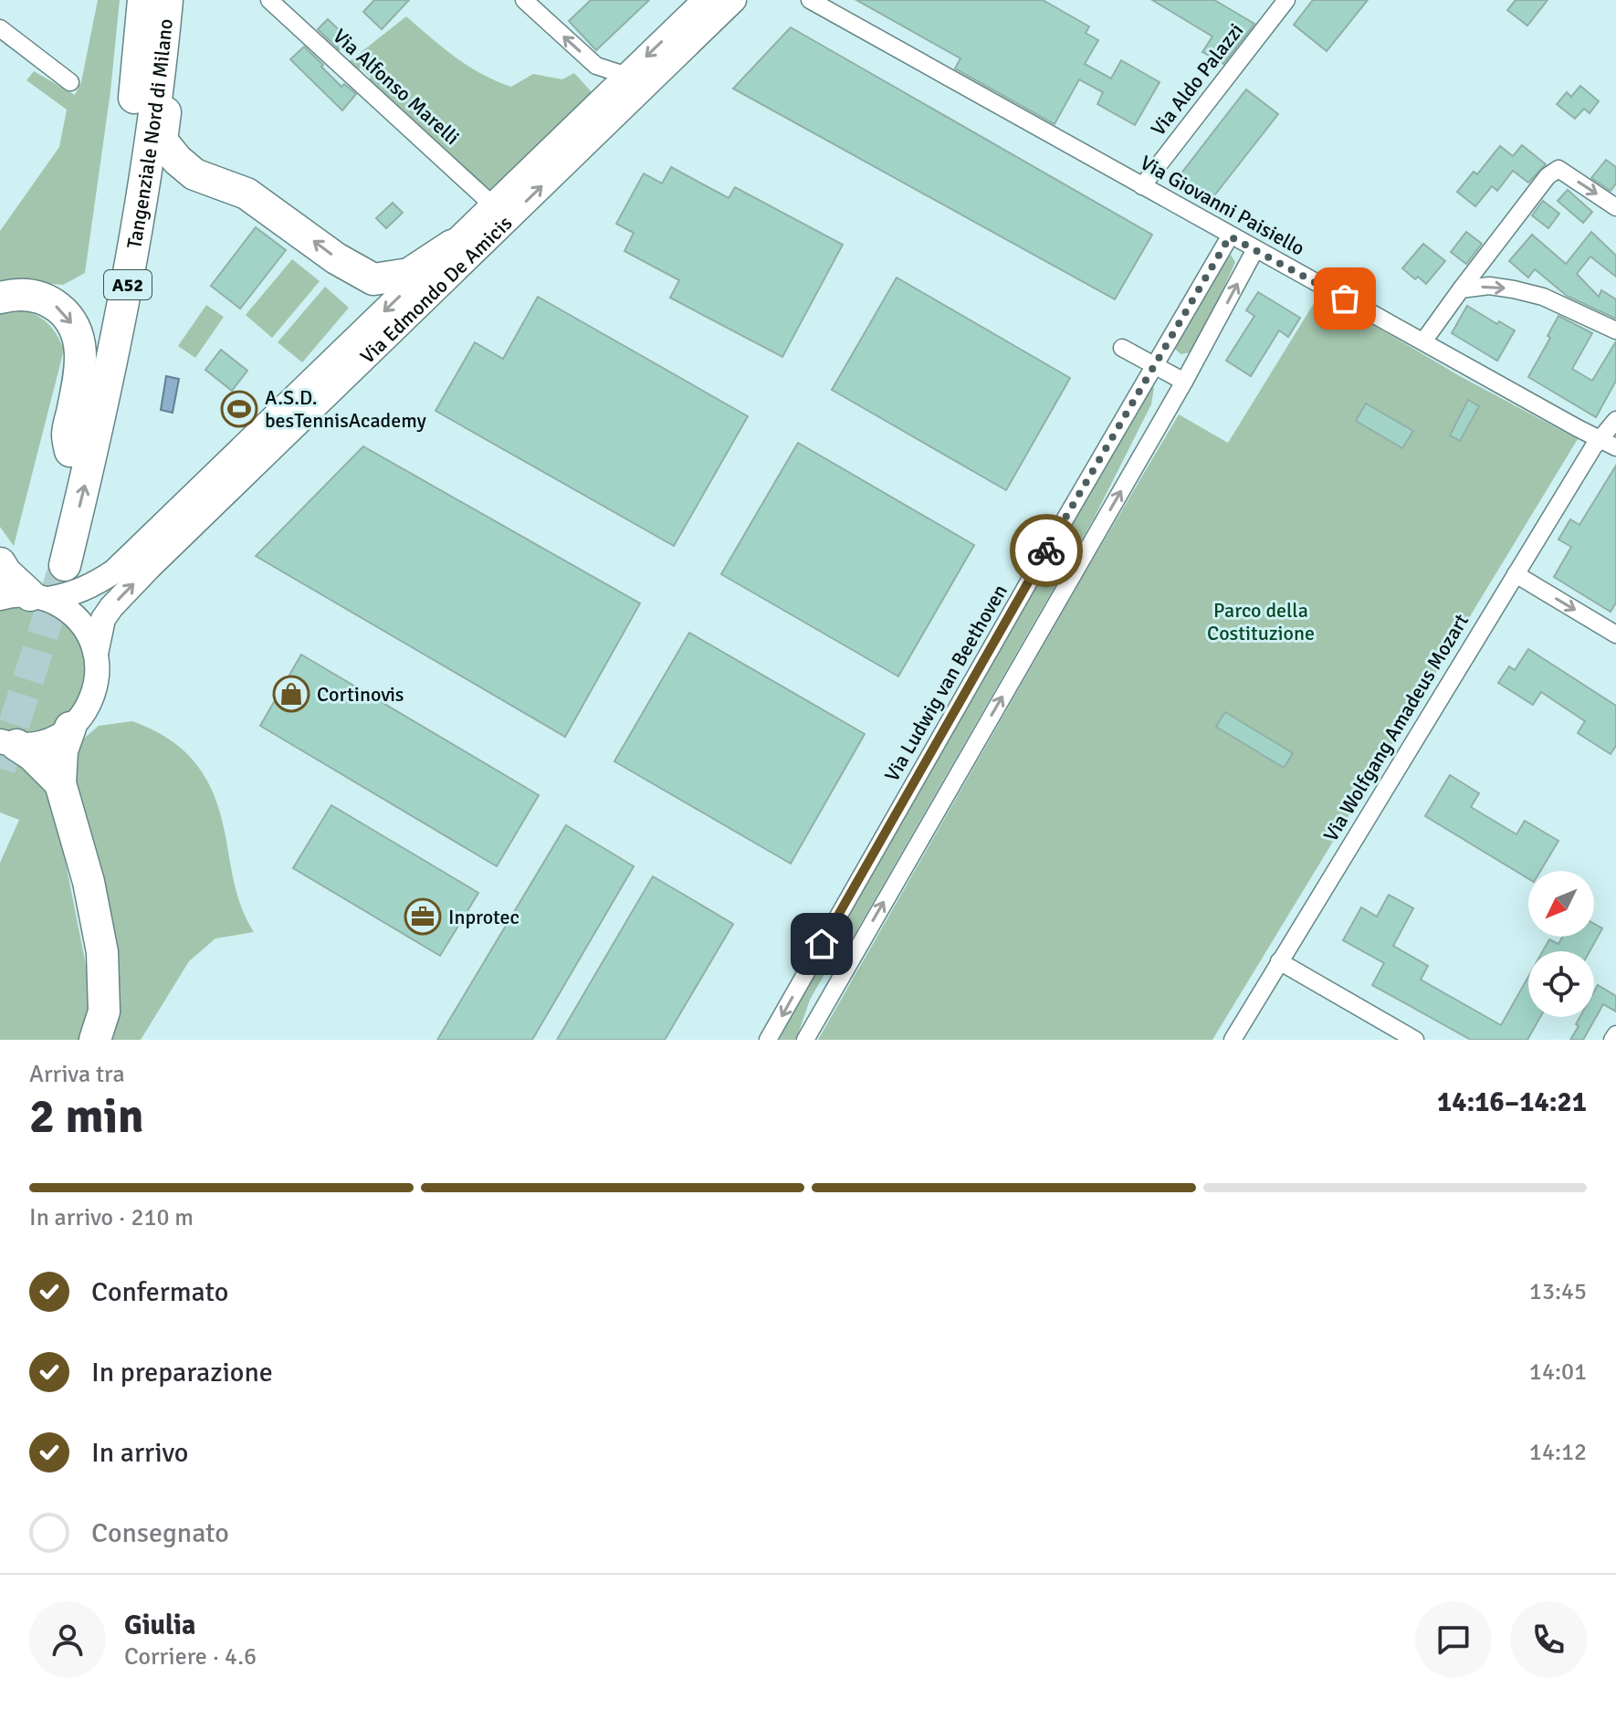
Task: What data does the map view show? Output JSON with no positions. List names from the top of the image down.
{
  "streets": {
    "highway": ["Tangenziale Nord di Milano", "A52"],
    "main road": ["Via Edmondo De Amicis"],
    "street": [
      "Via Aldo Palazzi",
      "Via Alfonso Marelli",
      "Via Giovanni Paisiello",
      "Via Ludwig van Beethoven",
      "Via Wolfgang Amadeus Mozart"
    ]
  },
  "crossings": [
    ["Via Aldo Palazzi", "Via Giovanni Paisiello"],
    ["Via Alfonso Marelli", "Via Edmondo De Amicis"],
    ["Via Giovanni Paisiello", "Via Ludwig van Beethoven"],
    ["Via Giovanni Paisiello", "Via Wolfgang Amadeus Mozart"]
  ],
  "parks": ["Parco della Costituzione"],
  "places": {
    "sports": ["A.S.D. besTennisAcademy"],
    "shop": ["Cortinovis"],
    "office": ["Inprotec"]
  },
  "north": "bottom left",
  "page": {
    "heading": ["2 min", "Arriva tra", "14:16–14:21"],
    "panel": ["Giulia", "Corriere · 4.6"],
    "bar": "In arrivo · 210 m",
    "list": [
      ["Confermato", "13:45"],
      ["In preparazione", "14:01"],
      ["In arrivo", "14:12"],
      "Consegnato"
    ]
  }
}
